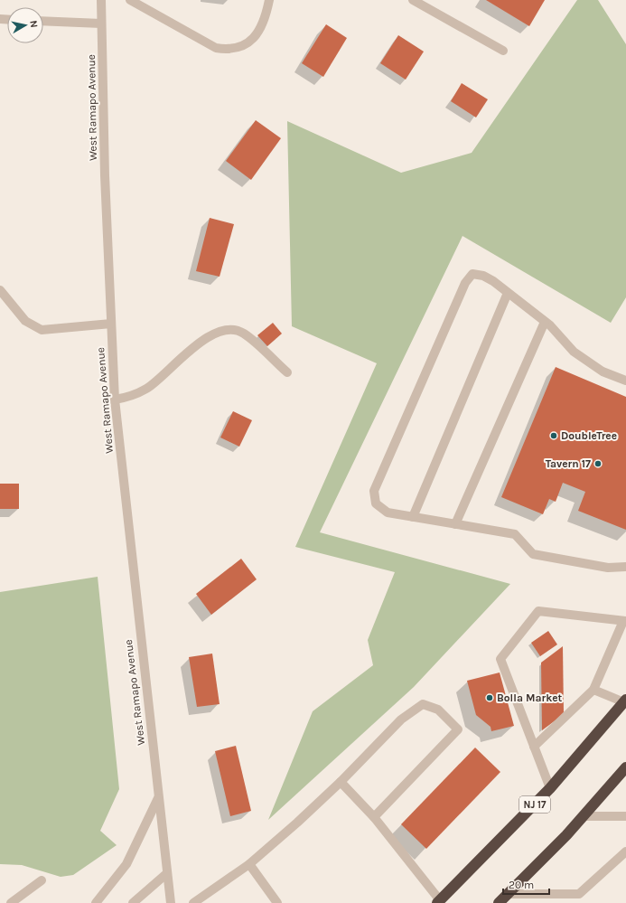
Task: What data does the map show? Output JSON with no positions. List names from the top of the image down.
{
  "streets": {
    "highway": ["NJ 17"],
    "street": ["West Ramapo Avenue"]
  },
  "places": ["DoubleTree", "Tavern 17", "Bolla Market"],
  "scale_bar": "20 m",
  "north": "right"
}
